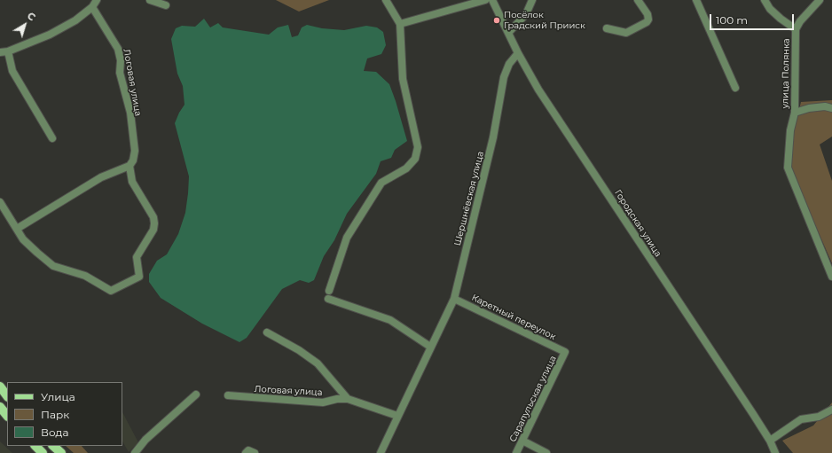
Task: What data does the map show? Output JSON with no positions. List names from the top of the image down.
{
  "streets": {
    "street": [
      "улица Полянка",
      "Логовая улица",
      "Шершнёвская улица",
      "Городская улица",
      "Каретный переулок",
      "Сарапульская улица"
    ]
  },
  "crossings": [
    ["Шершнёвская улица", "Городская улица"],
    ["Шершнёвская улица", "Каретный переулок"],
    ["Каретный переулок", "Сарапульская улица"]
  ],
  "places": ["Посёлок Градский Прииск"],
  "legend": ["Улица", "Парк", "Вода"],
  "scale_bar": "100 m",
  "north": "top right"
}
